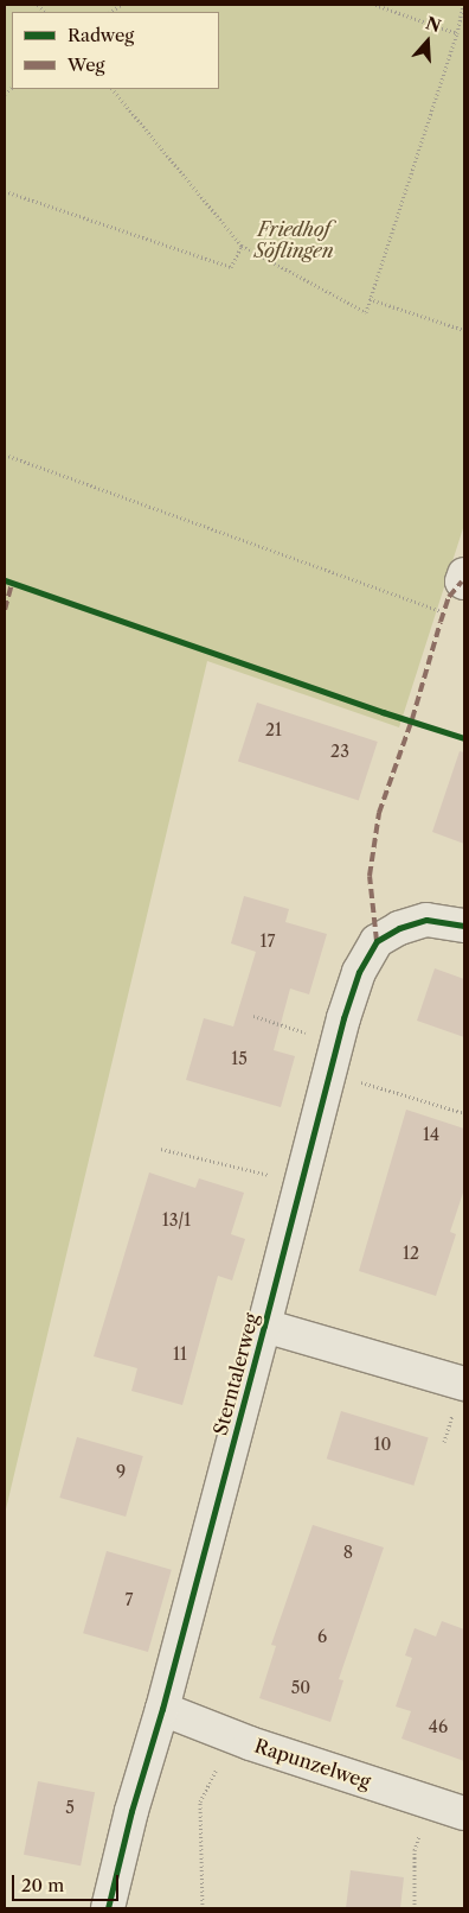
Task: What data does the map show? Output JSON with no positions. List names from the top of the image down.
{
  "streets": {
    "street": ["Sterntalerweg", "Rapunzelweg"]
  },
  "crossings": [
    ["Sterntalerweg", "Rapunzelweg"]
  ],
  "parks": ["Friedhof Söflingen"],
  "house_numbers": [
    "21",
    "23",
    "17",
    "15",
    "14",
    "13/1",
    "12",
    "11",
    "10",
    "9",
    "8",
    "7",
    "6",
    "50",
    "46",
    "5"
  ],
  "legend": ["Radweg", "Weg"],
  "scale_bar": "20 m",
  "north": "top"
}
